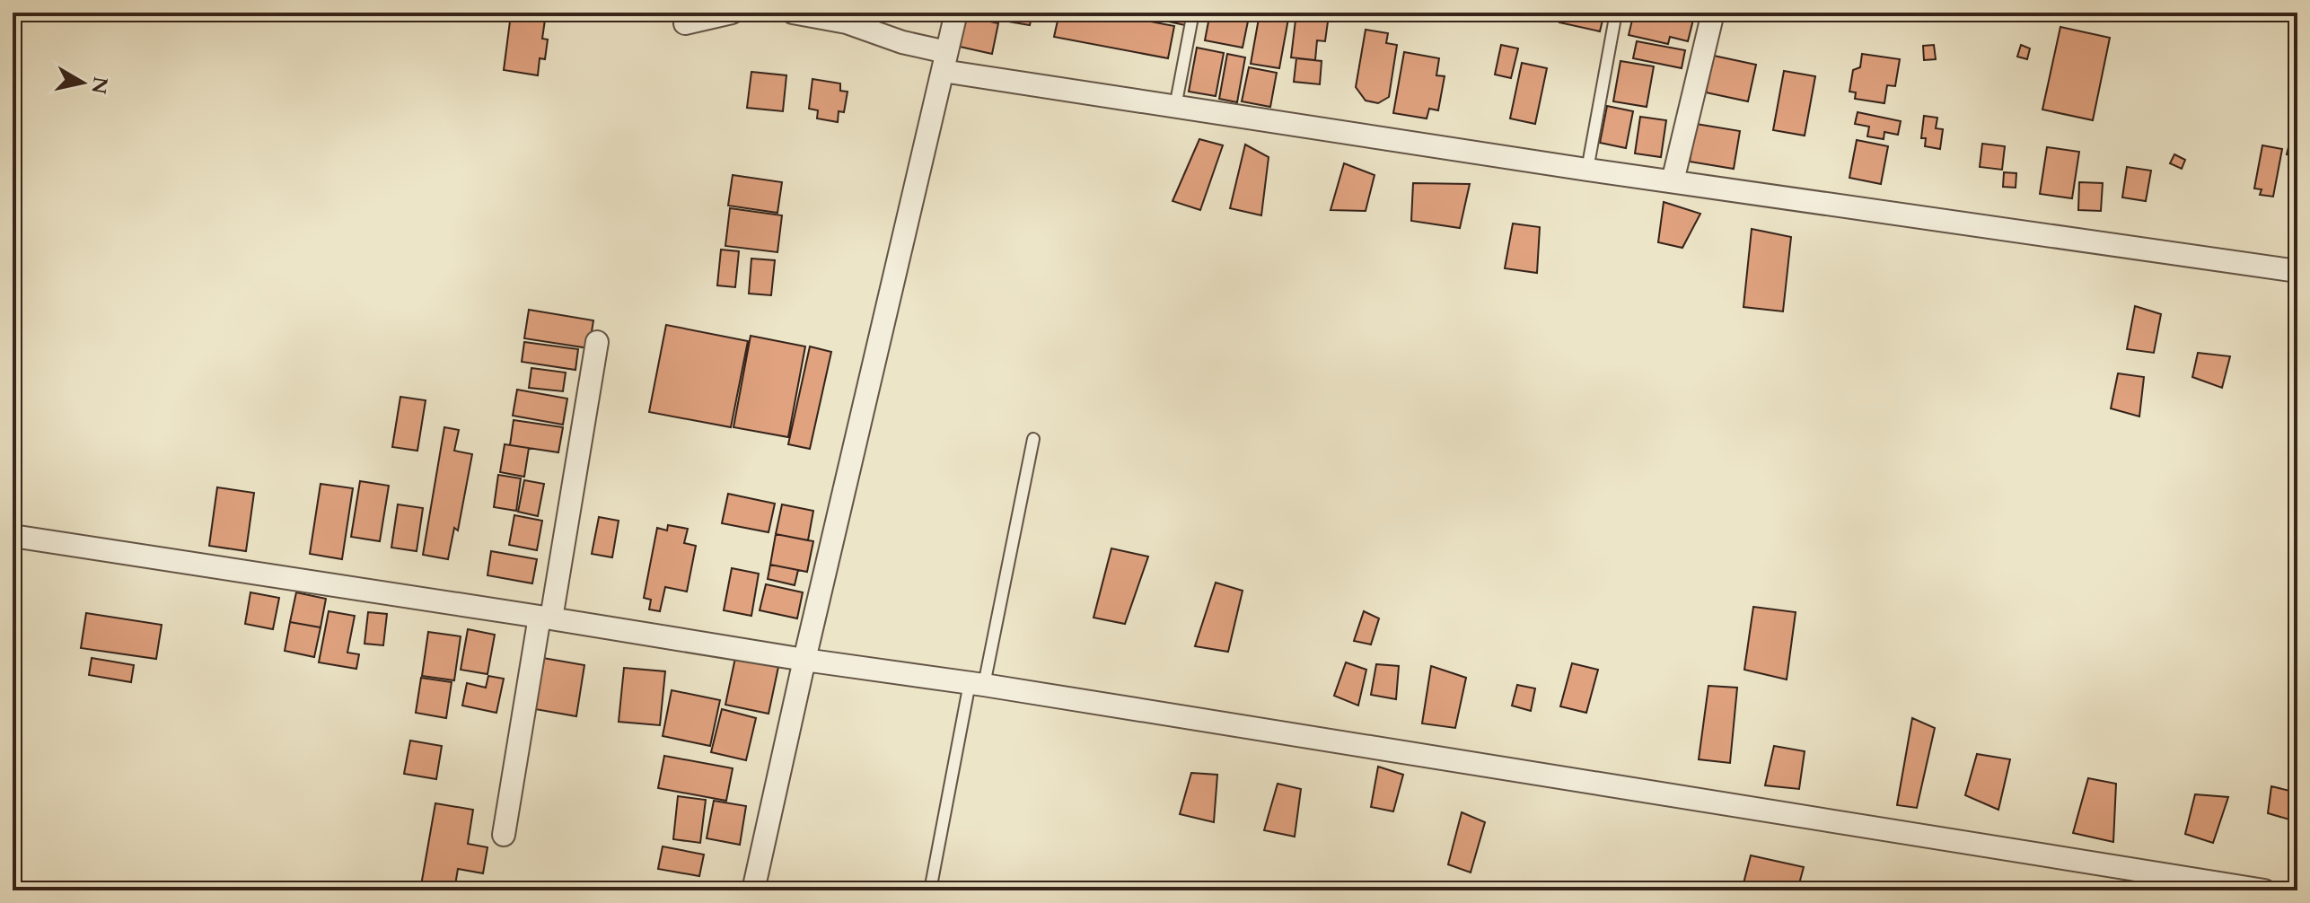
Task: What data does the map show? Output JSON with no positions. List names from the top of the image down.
{
  "north": "right"
}
